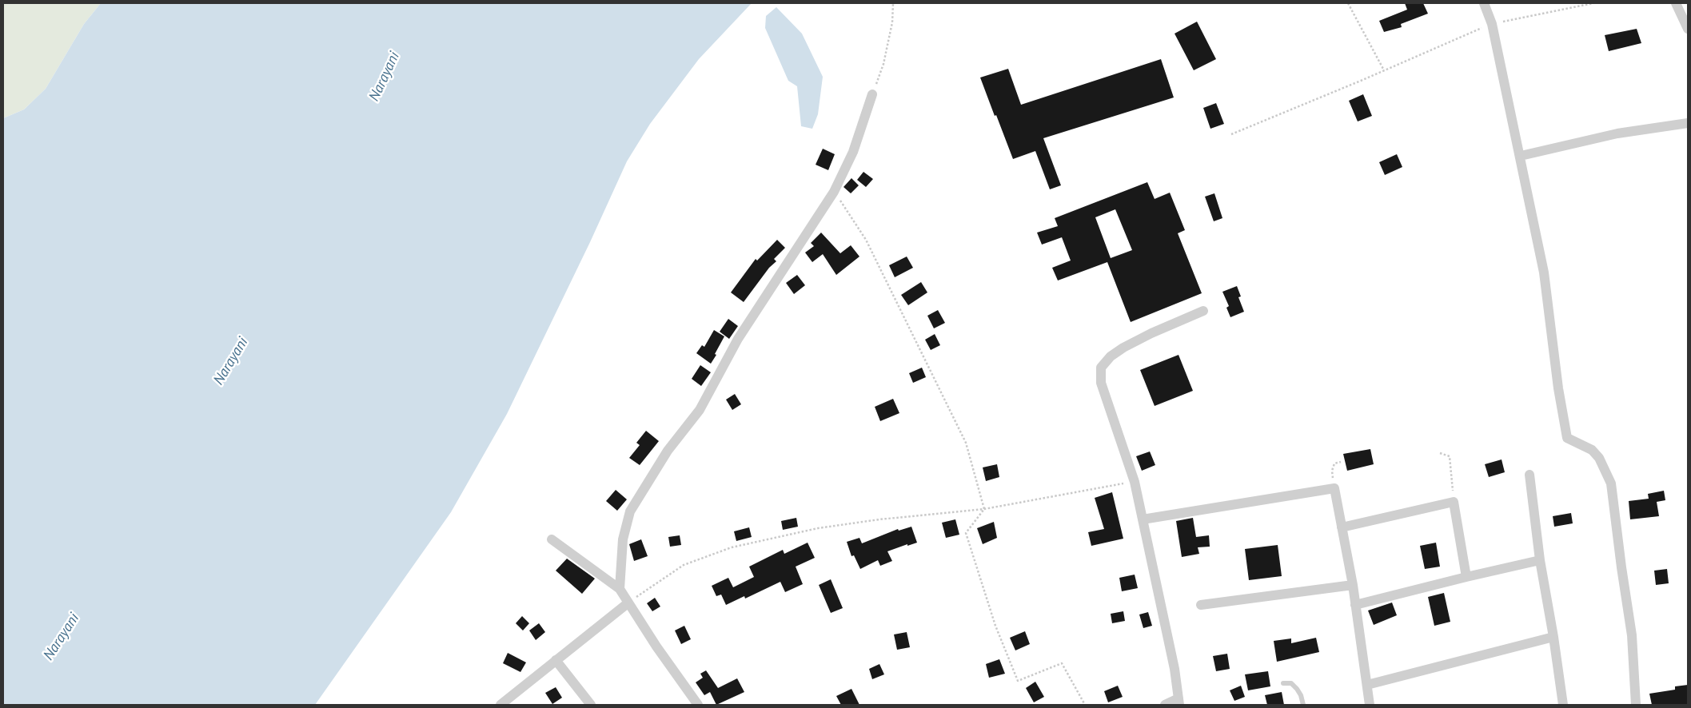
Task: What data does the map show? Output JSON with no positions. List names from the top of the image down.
{
  "water": ["Narayani"]
}
